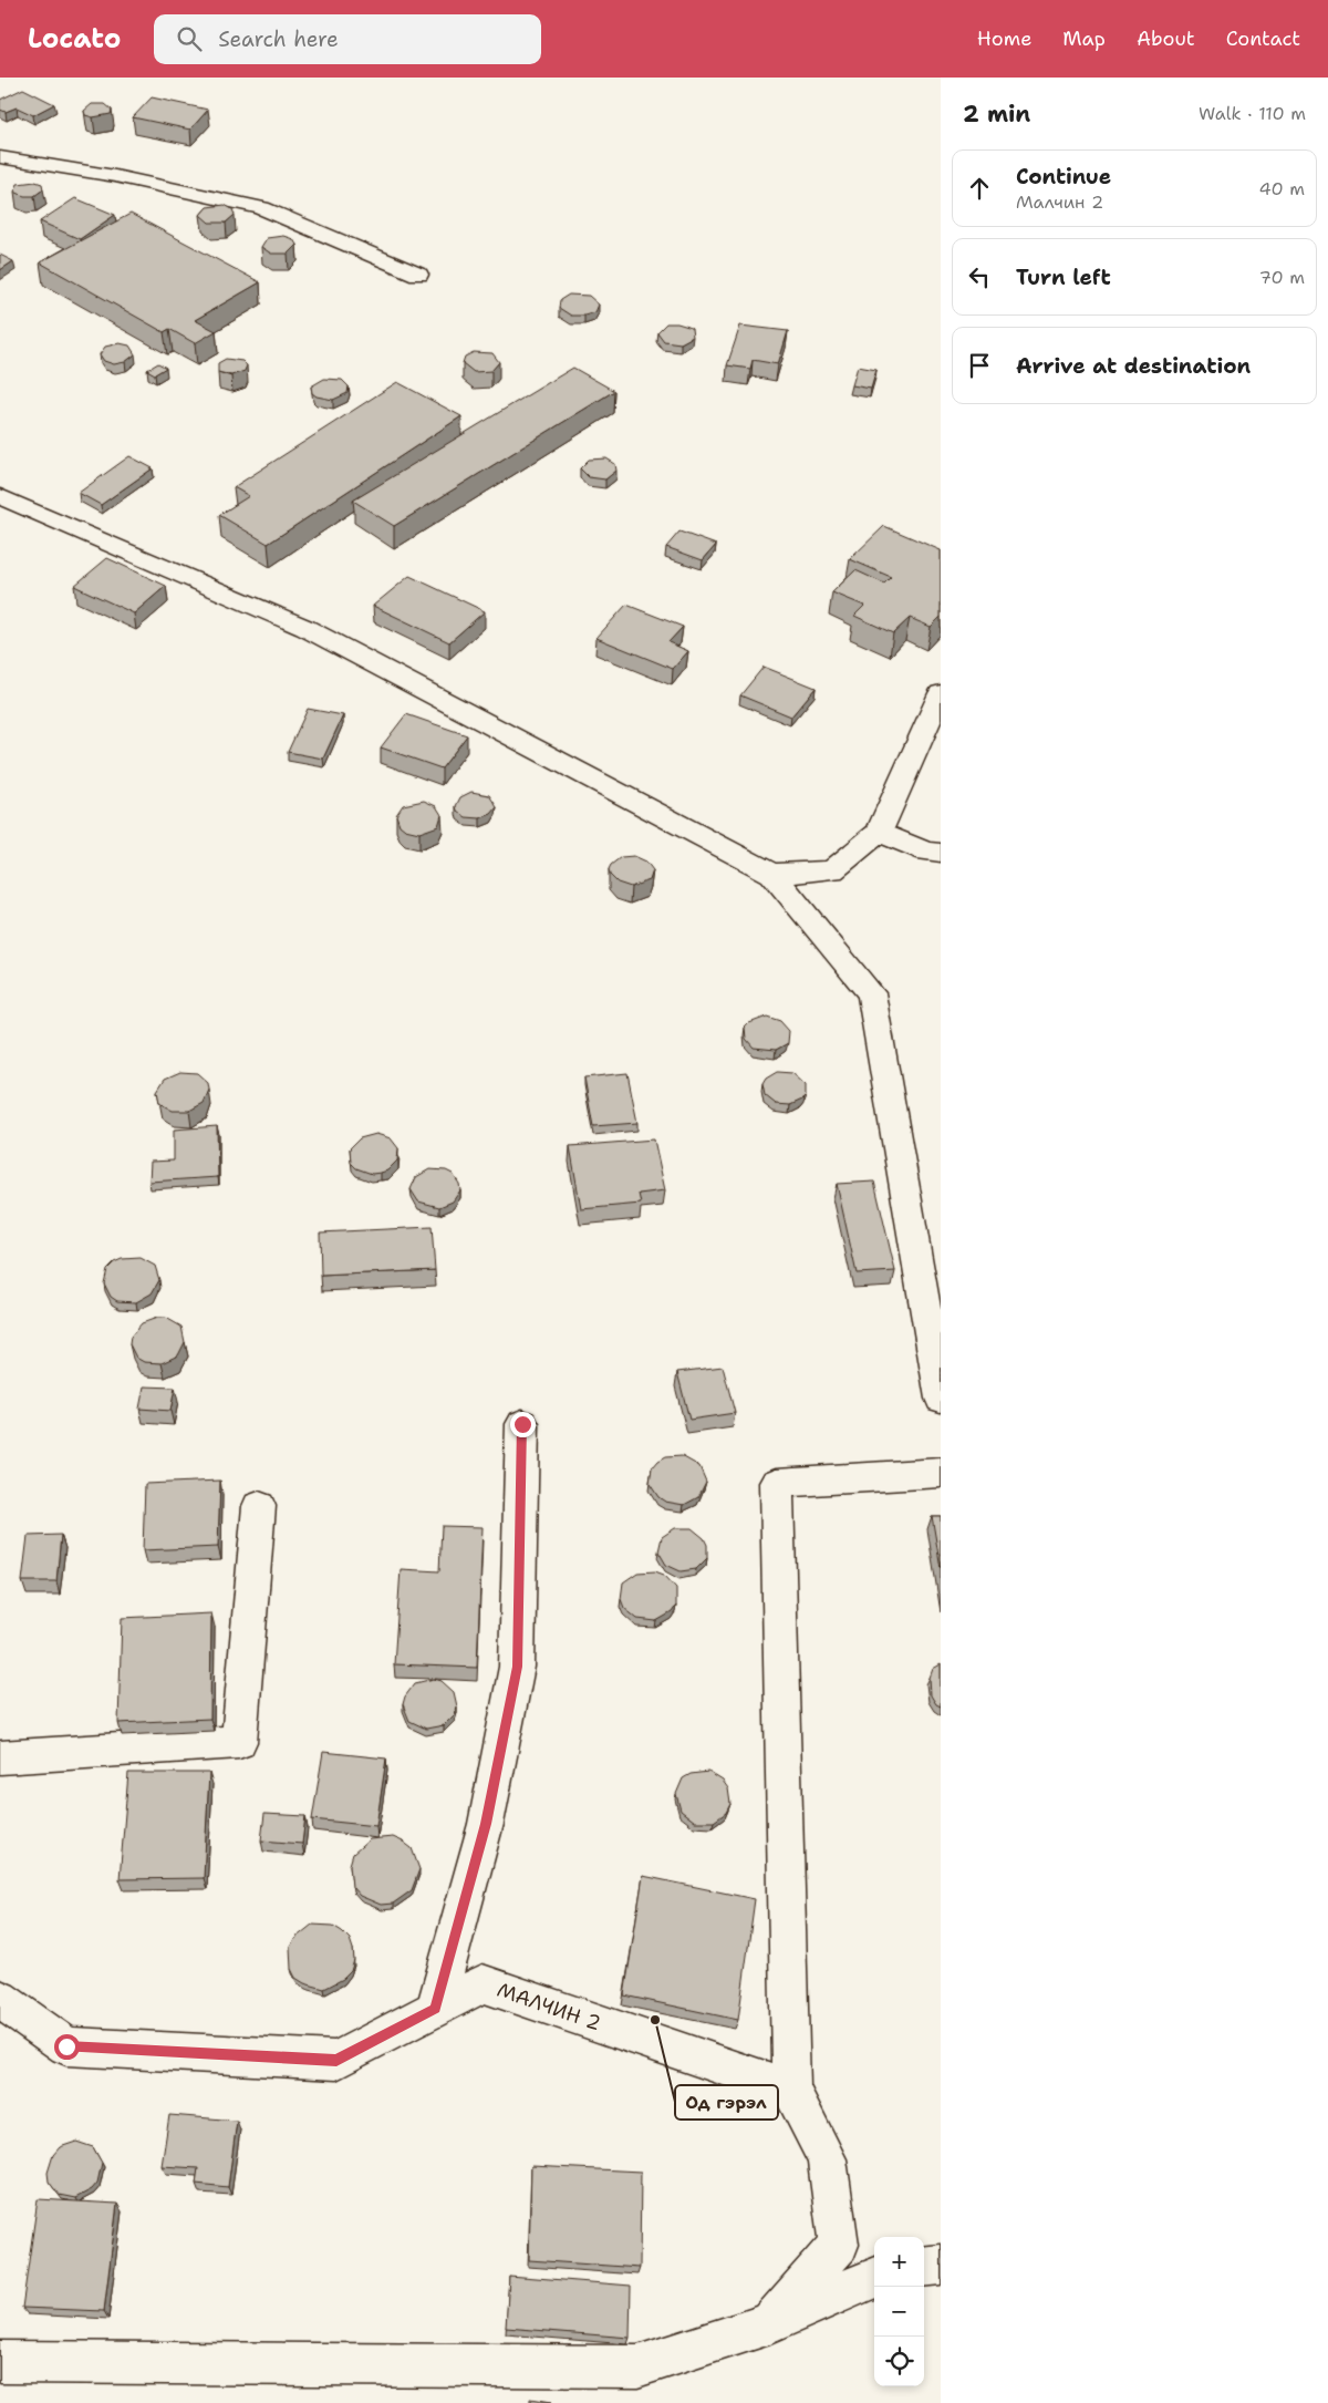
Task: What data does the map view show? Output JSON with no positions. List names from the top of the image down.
{
  "streets": {
    "street": ["МАЛЧИН 2"]
  },
  "places": ["Од гэрэл"],
  "page": {
    "header": "Locato",
    "search": "Search here",
    "nav": [
      "Home",
      "Map",
      "About",
      "Contact"
    ],
    "heading": ["2 min", "Walk · 110 m"],
    "list": [
      ["Continue", "Малчин 2", "40 m"],
      ["Turn left", "70 m"],
      "Arrive at destination"
    ],
    "map_buttons": ["+", "−"]
  }
}
